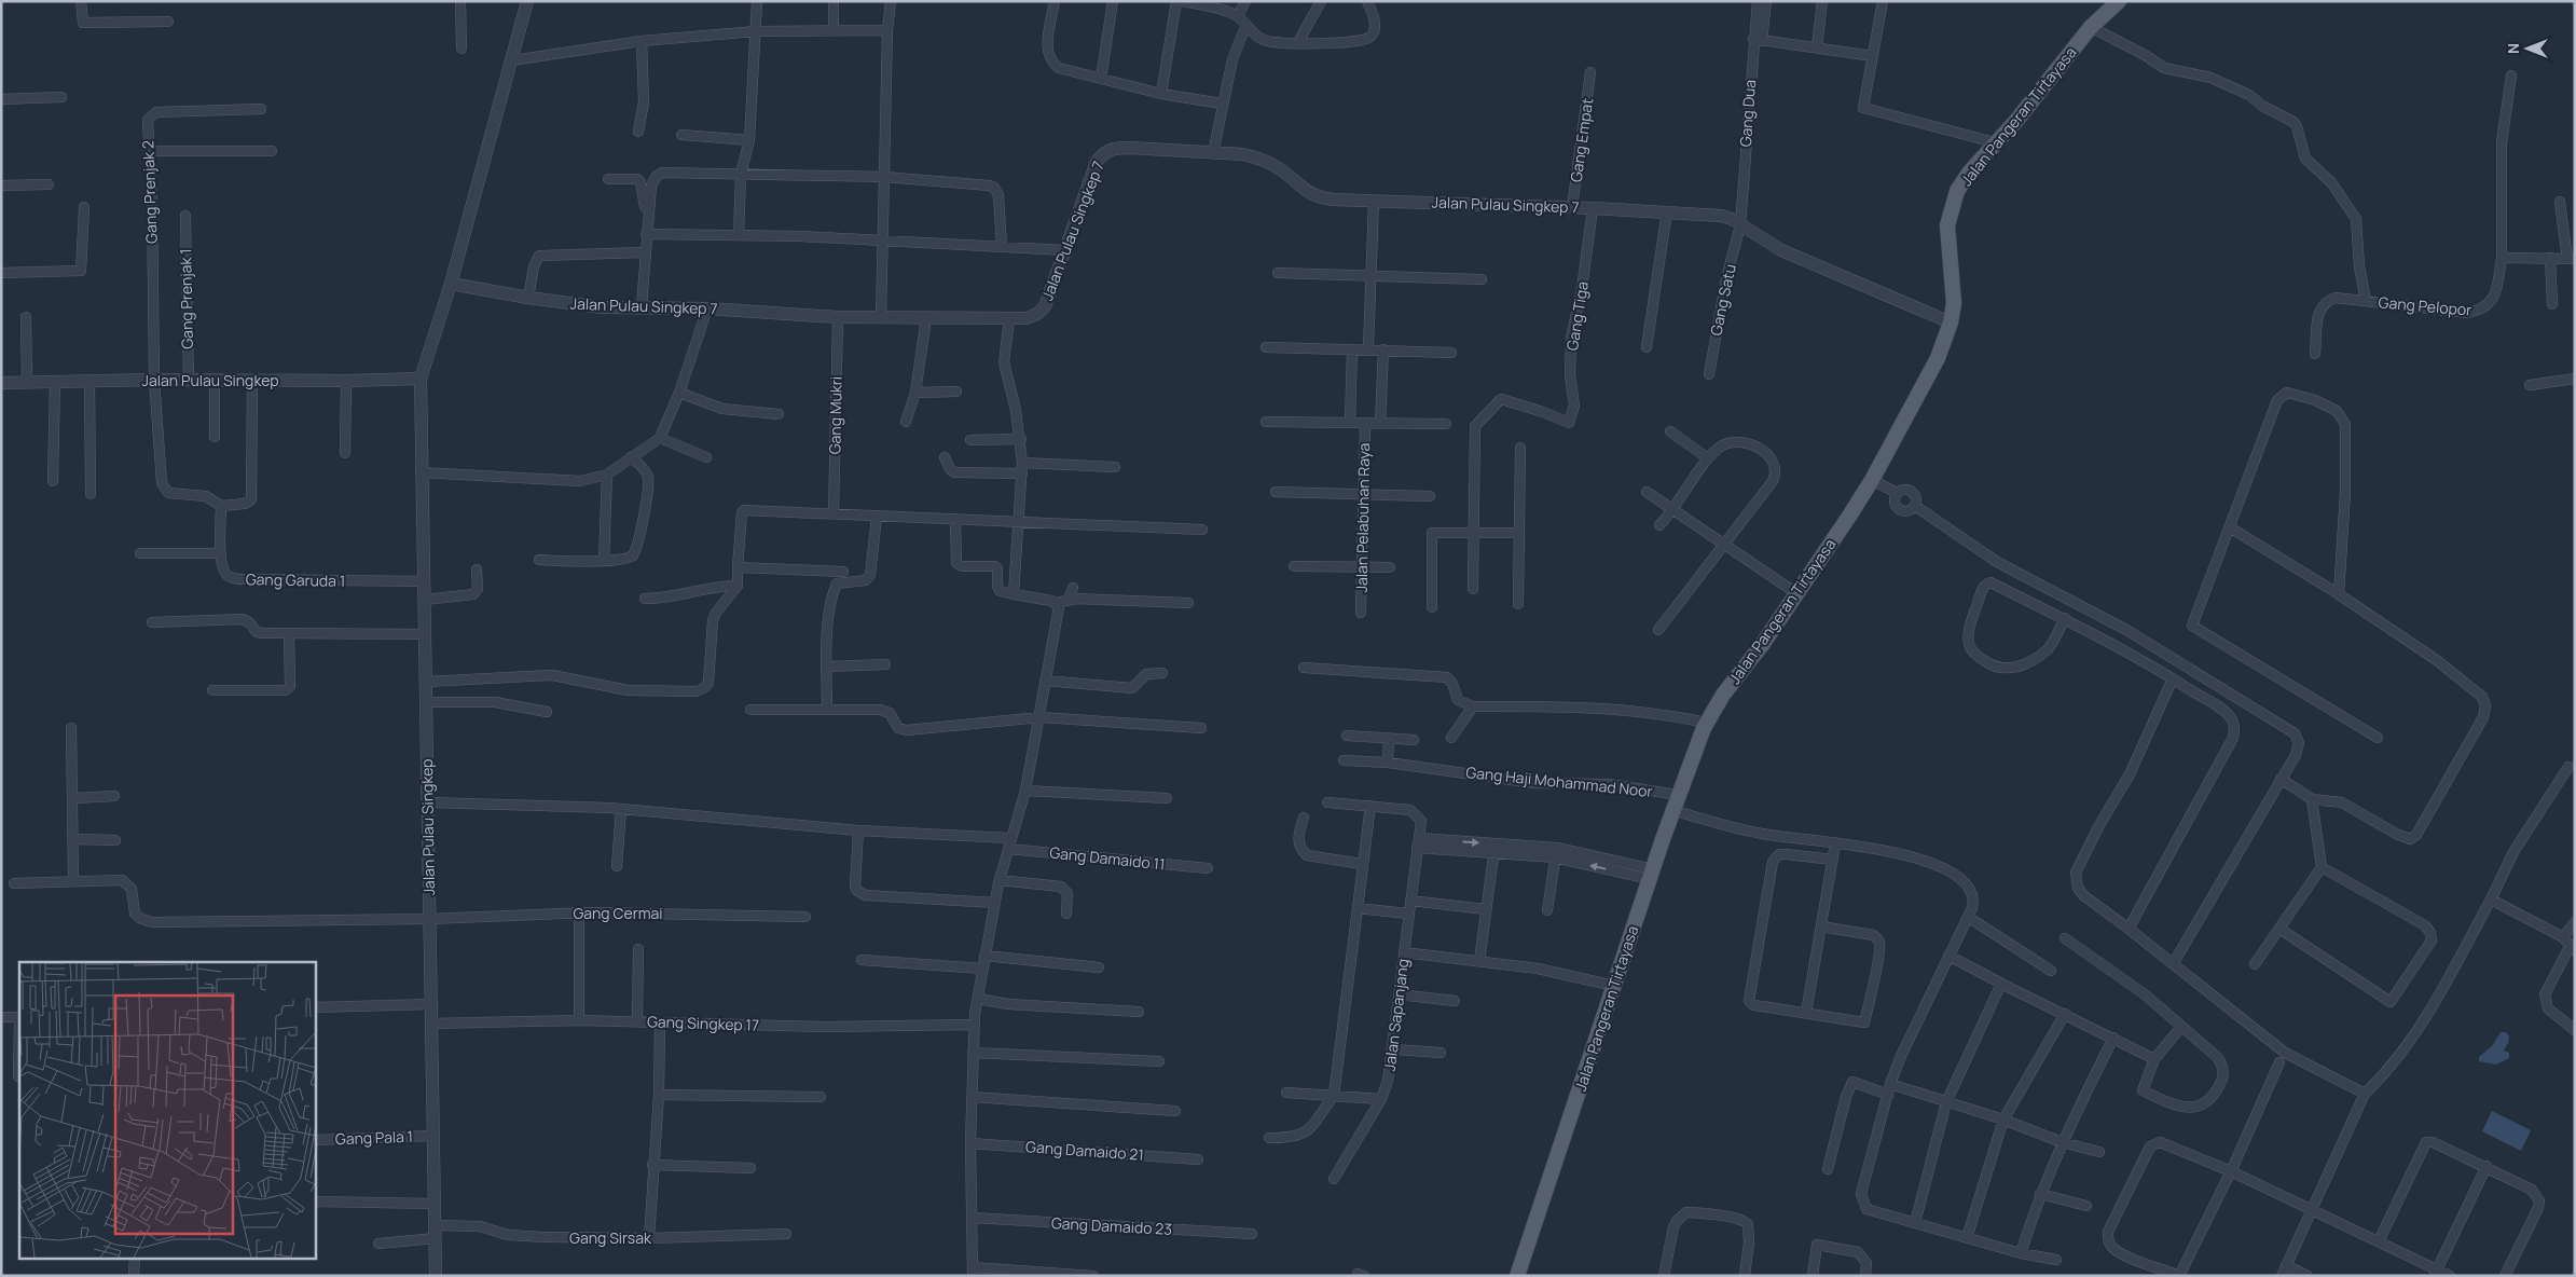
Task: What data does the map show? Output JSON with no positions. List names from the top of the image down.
{
  "streets": {
    "main road": ["Jalan Pangeran Tirtayasa"],
    "street": [
      "Gang Dua",
      "Gang Empat",
      "Gang Prenjak 2",
      "Jalan Pulau Singkep 7",
      "Gang Prenjak 1",
      "Gang Satu",
      "Gang Pelopor",
      "Gang Tiga",
      "Jalan Pulau Singkep",
      "Gang Mukri",
      "Jalan Pelabuhan Raya",
      "Gang Garuda 1",
      "Gang Haji Mohammad Noor",
      "Gang Damaido 11",
      "Gang Cermai",
      "Jalan Sapanjang",
      "Gang Singkep 17",
      "Gang Pala 1",
      "Gang Damaido 21",
      "Gang Damaido 23",
      "Gang Sirsak"
    ]
  },
  "crossings": [
    ["Gang Dua", "Jalan Pulau Singkep 7"],
    ["Gang Dua", "Gang Satu"],
    ["Jalan Pangeran Tirtayasa", "Jalan Pulau Singkep 7"],
    ["Jalan Pangeran Tirtayasa", "Gang Haji Mohammad Noor"],
    ["Gang Empat", "Jalan Pulau Singkep 7"],
    ["Gang Prenjak 2", "Jalan Pulau Singkep"],
    ["Gang Prenjak 2", "Gang Garuda 1"],
    ["Jalan Pulau Singkep 7", "Gang Satu"],
    ["Jalan Pulau Singkep 7", "Gang Tiga"],
    ["Jalan Pulau Singkep 7", "Jalan Pulau Singkep"],
    ["Jalan Pulau Singkep 7", "Gang Mukri"],
    ["Gang Prenjak 1", "Jalan Pulau Singkep"],
    ["Jalan Pulau Singkep", "Gang Garuda 1"],
    ["Jalan Pulau Singkep", "Gang Cermai"],
    ["Jalan Pulau Singkep", "Gang Singkep 17"],
    ["Jalan Pulau Singkep", "Gang Pala 1"],
    ["Jalan Pulau Singkep", "Gang Sirsak"]
  ],
  "north": "left"
}
